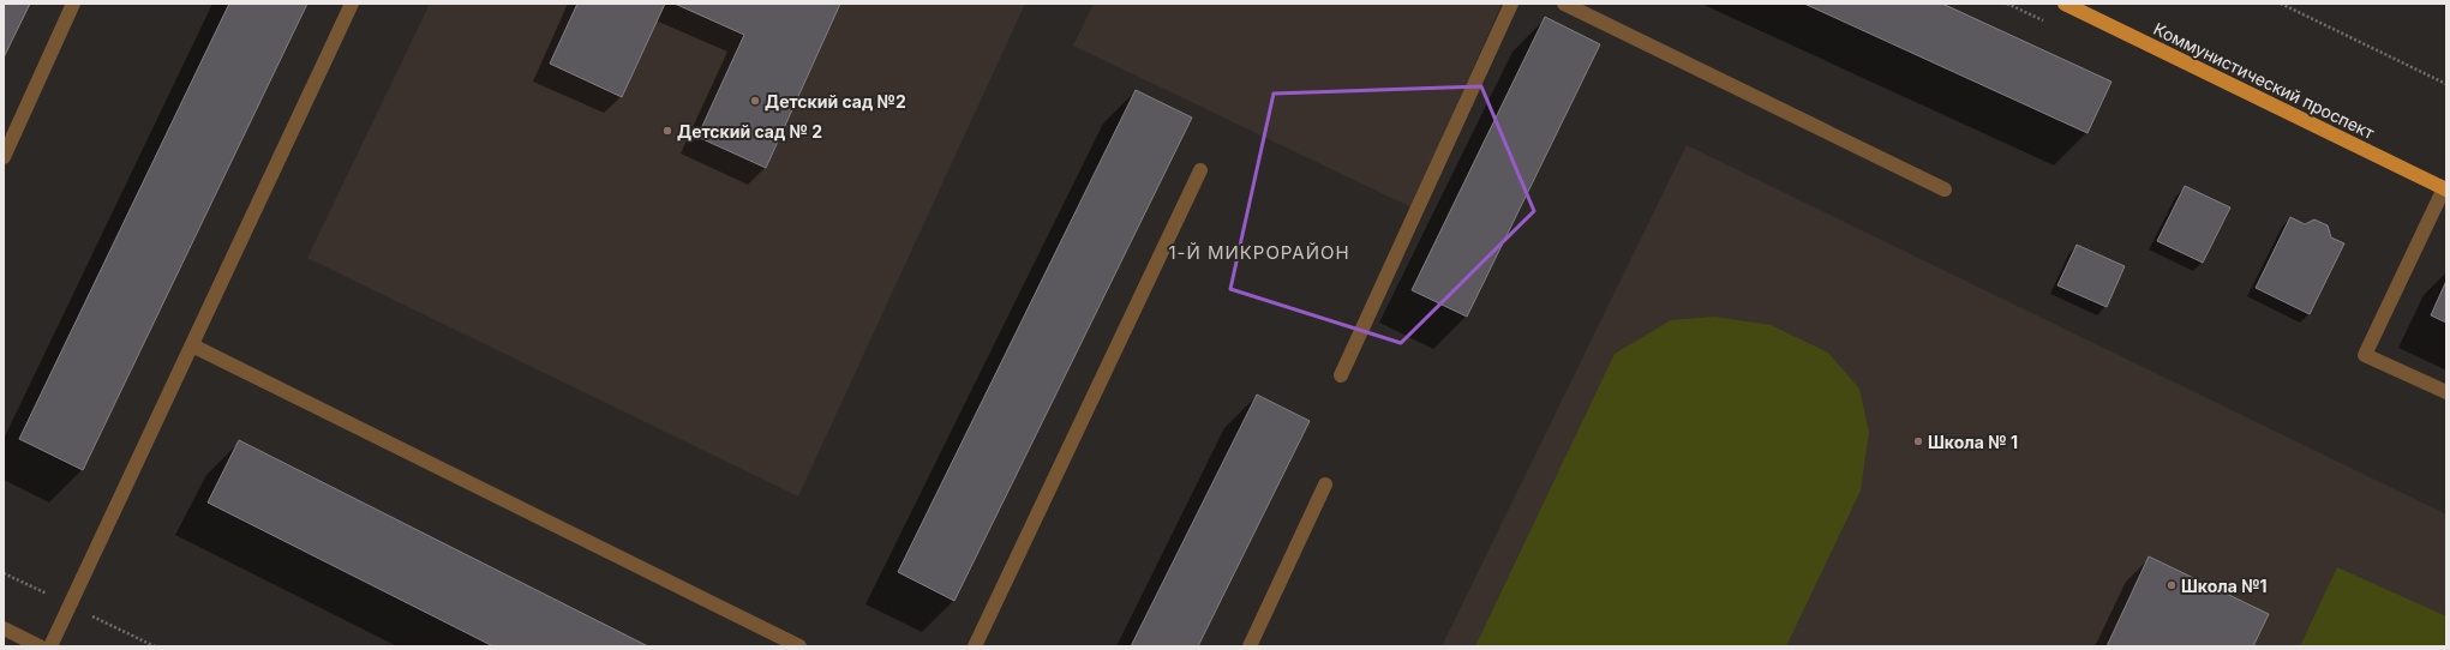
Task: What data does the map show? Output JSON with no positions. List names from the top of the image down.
{
  "streets": {
    "main road": ["Коммунистический проспект"]
  },
  "districts": ["1-Й МИКРОРАЙОН"],
  "places": [
    "Детский сад №2",
    "Детский сад № 2",
    "Школа № 1",
    "Школа №1"
  ]
}
